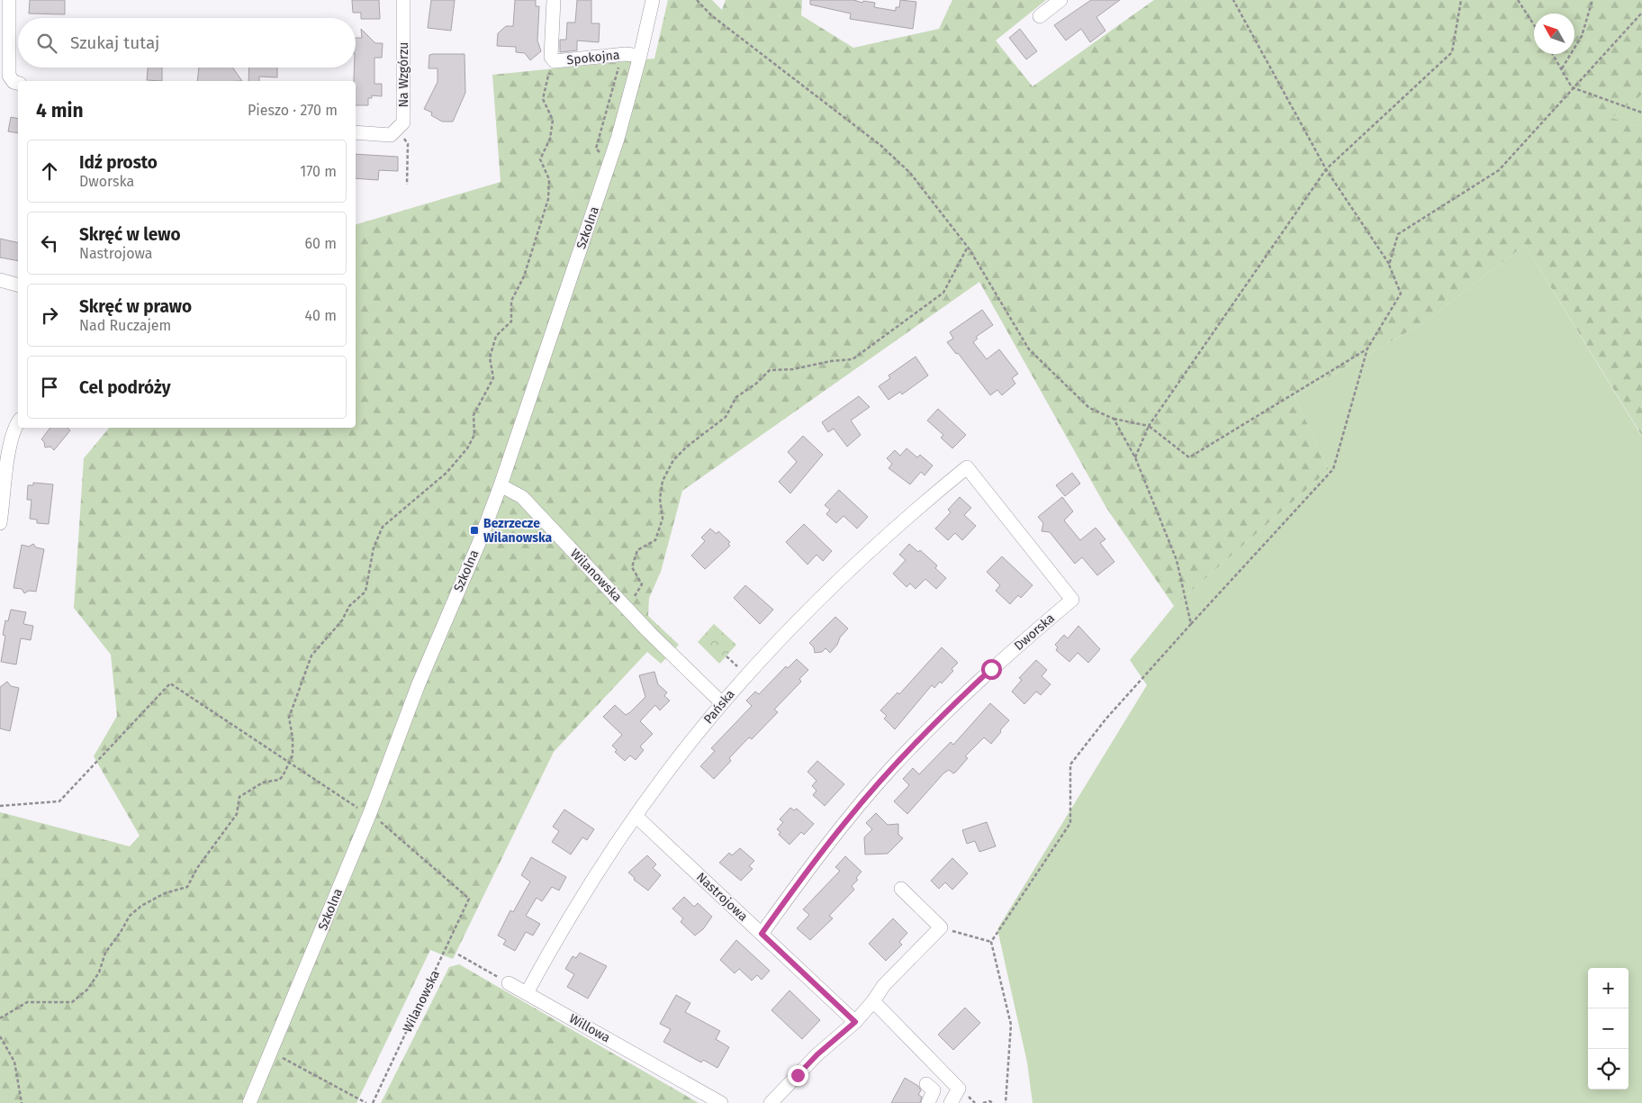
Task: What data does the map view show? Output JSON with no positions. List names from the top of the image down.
{
  "streets": {
    "street": [
      "Spokojna",
      "Na Wzgórzu",
      "Szkolna",
      "Wilanowska",
      "Dworska",
      "Pańska",
      "Nastrojowa",
      "Willowa"
    ]
  },
  "crossings": [
    ["Spokojna", "Szkolna"],
    ["Szkolna", "Wilanowska"],
    ["Wilanowska", "Pańska"],
    ["Dworska", "Pańska"],
    ["Dworska", "Nastrojowa"],
    ["Pańska", "Nastrojowa"],
    ["Pańska", "Willowa"]
  ],
  "places": {
    "transit": ["Bezrzecze Wilanowska"]
  },
  "north": "top left",
  "page": {
    "search": "Szukaj tutaj",
    "heading": ["4 min", "Pieszo · 270 m"],
    "list": [
      ["Idź prosto", "Dworska", "170 m"],
      ["Skręć w lewo", "Nastrojowa", "60 m"],
      ["Skręć w prawo", "Nad Ruczajem", "40 m"],
      "Cel podróży"
    ],
    "map_buttons": ["+", "−"]
  }
}
